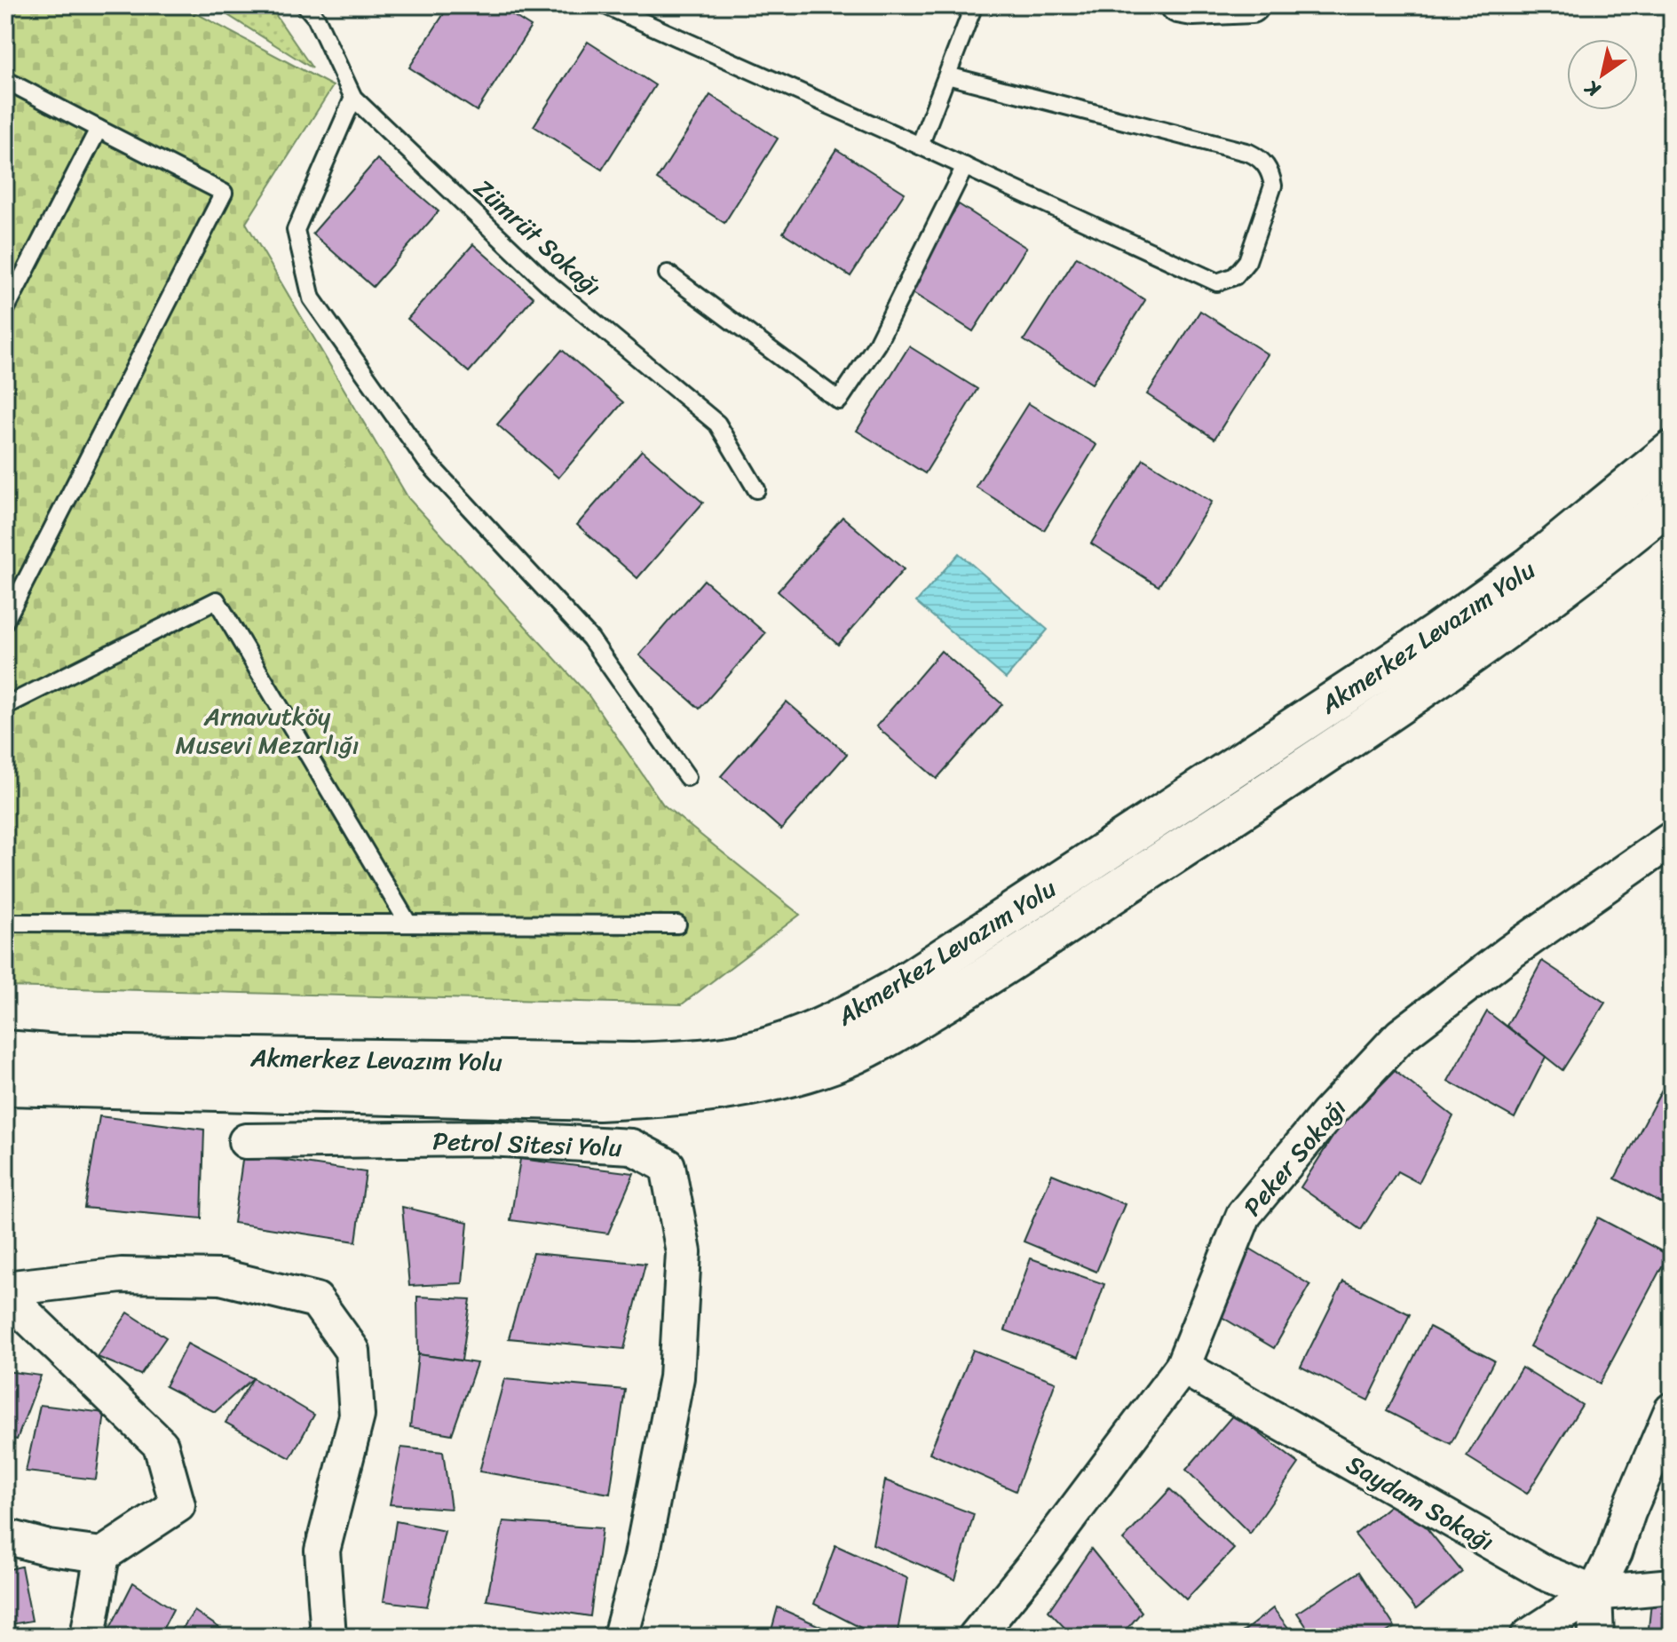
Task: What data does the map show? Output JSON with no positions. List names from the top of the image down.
{
  "streets": {
    "main road": ["Akmerkez Levazım Yolu"],
    "street": ["Petrol Sitesi Yolu", "Peker Sokağı", "Saydam Sokağı"],
    "lane": ["Zümrüt Sokağı"]
  },
  "crossings": [
    ["Peker Sokağı", "Saydam Sokağı"]
  ],
  "parks": ["Arnavutköy Musevi Mezarlığı"],
  "north": "bottom left"
}
